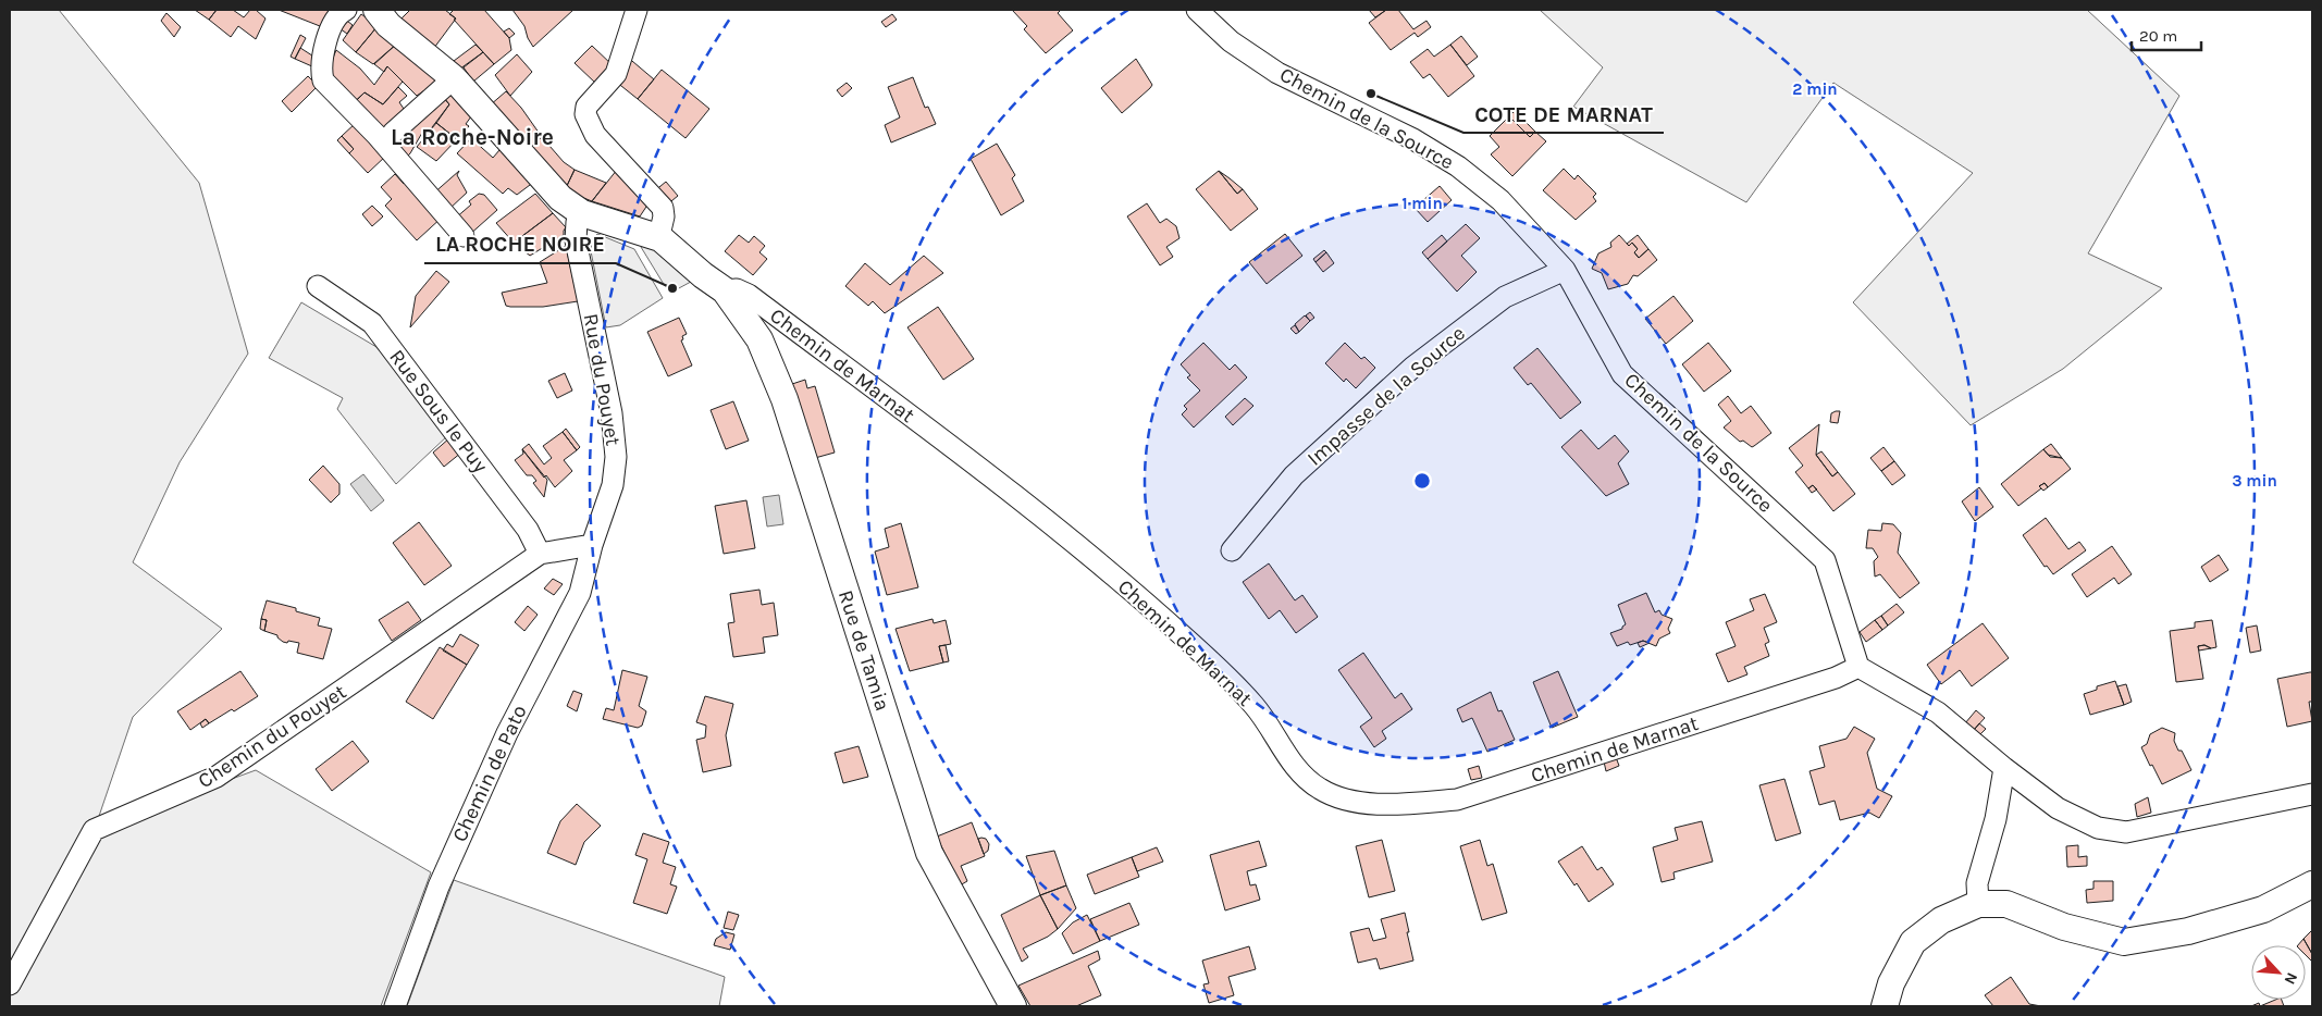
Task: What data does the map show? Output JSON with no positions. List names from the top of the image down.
{
  "streets": {
    "street": [
      "Chemin de la Source",
      "Chemin de Marnat",
      "Rue du Pouyet",
      "Impasse de la Source",
      "Rue Sous le Puy",
      "Rue de Tamia",
      "Chemin du Pouyet",
      "Chemin de Pato"
    ]
  },
  "crossings": [
    ["Chemin de la Source", "Chemin de Marnat"],
    ["Chemin de la Source", "Impasse de la Source"],
    ["Chemin de Marnat", "Rue de Tamia"],
    ["Rue du Pouyet", "Rue de Tamia"],
    ["Rue du Pouyet", "Chemin du Pouyet"],
    ["Rue du Pouyet", "Chemin de Pato"],
    ["Rue Sous le Puy", "Chemin du Pouyet"],
    ["Chemin du Pouyet", "Chemin de Pato"]
  ],
  "districts": ["La Roche-Noire"],
  "places": ["COTE DE MARNAT", "LA ROCHE NOIRE"],
  "scale_bar": "20 m",
  "north": "bottom right",
  "rings": ["2 min", "1 min", "3 min"]
}
